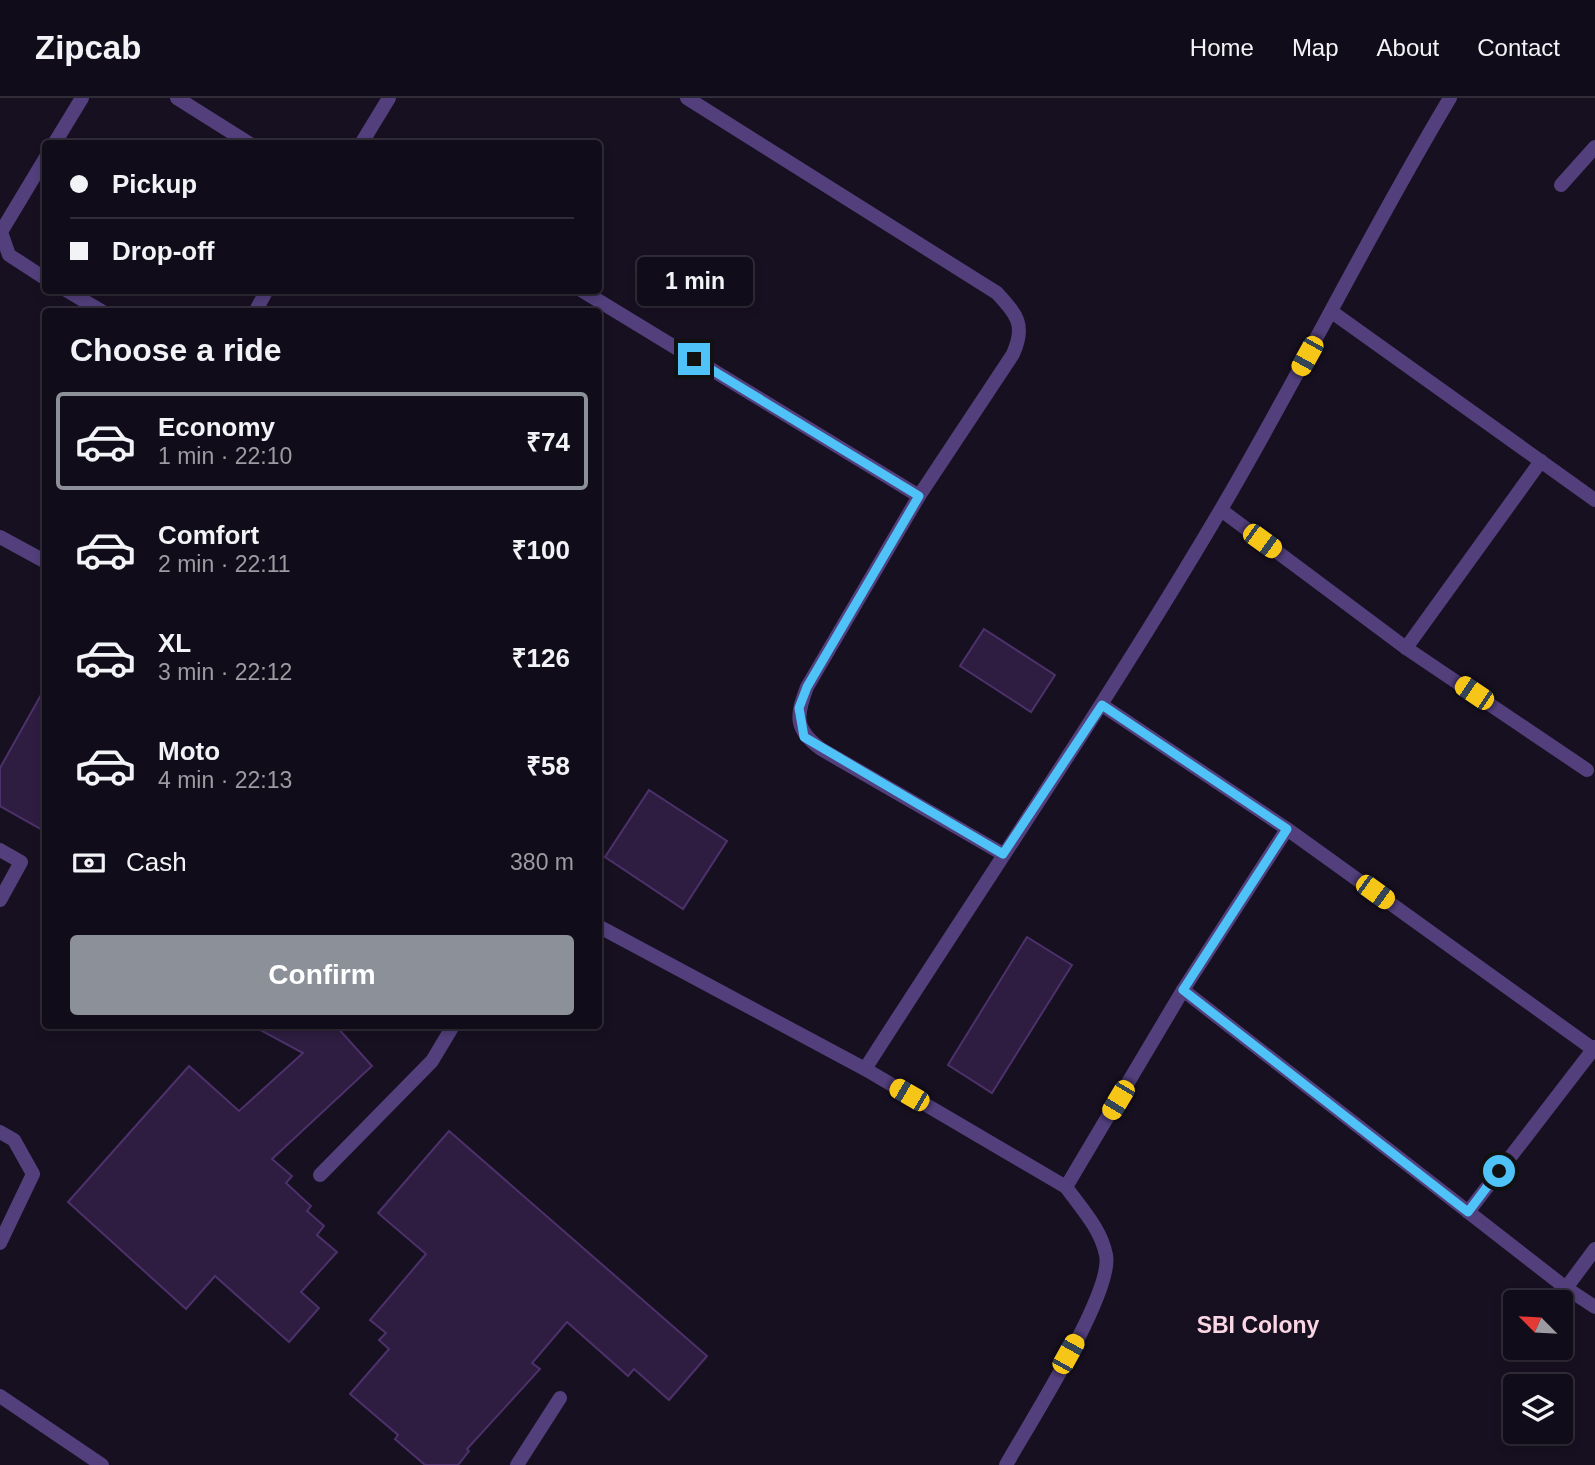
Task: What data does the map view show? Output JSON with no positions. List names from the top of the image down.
{
  "districts": ["SBI Colony"],
  "north": "top left",
  "page": {
    "header": "Zipcab",
    "nav": [
      "Home",
      "Map",
      "About",
      "Contact"
    ],
    "banner": ["Pickup", "Drop-off"],
    "bubble": "1 min",
    "heading": "Choose a ride",
    "list": [
      {
        "name": "Economy",
        "note": "1 min · 22:10",
        "value": "₹74"
      },
      {
        "name": "Comfort",
        "note": "2 min · 22:11",
        "value": "₹100"
      },
      {
        "name": "XL",
        "note": "3 min · 22:12",
        "value": "₹126"
      },
      {
        "name": "Moto",
        "note": "4 min · 22:13",
        "value": "₹58"
      }
    ],
    "pay": ["Cash", "380 m"],
    "buttons": "Confirm"
  }
}
